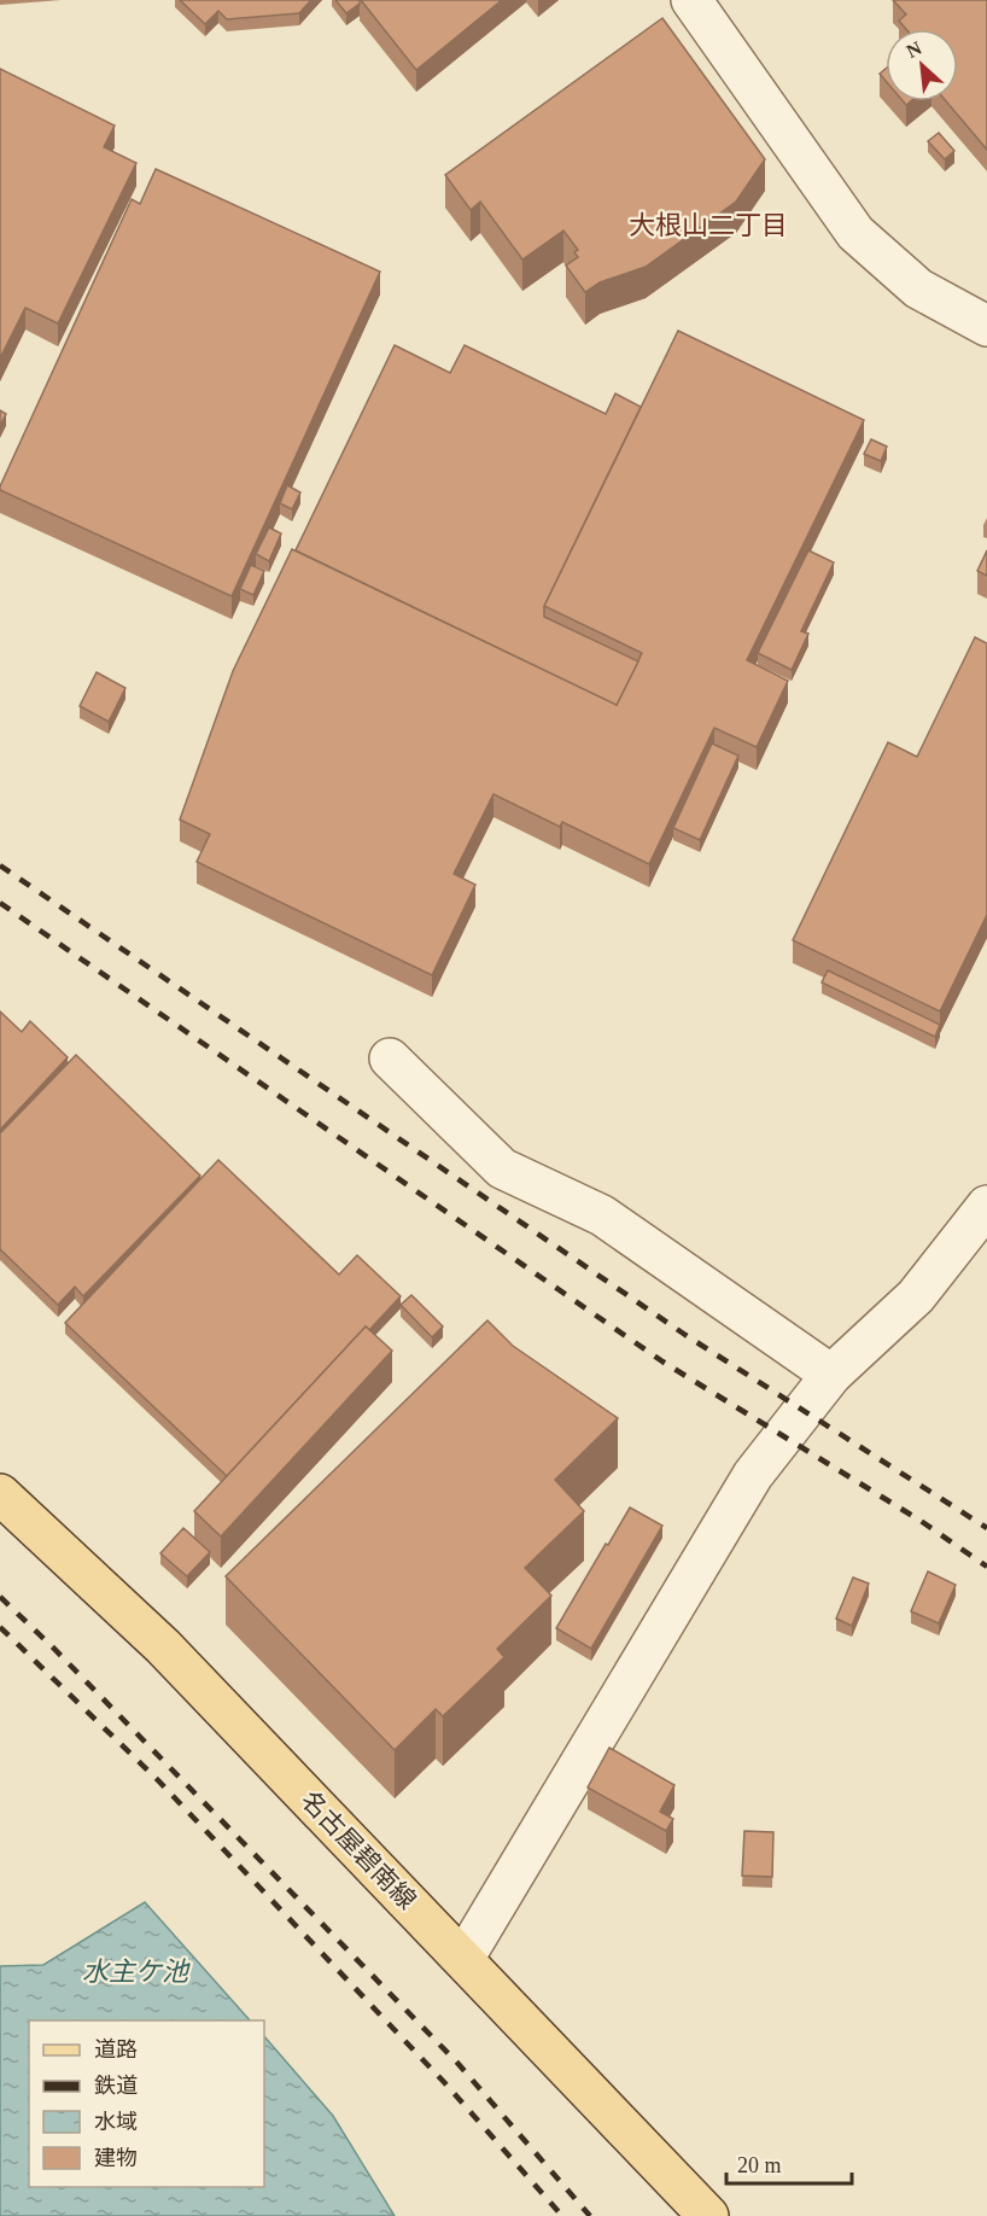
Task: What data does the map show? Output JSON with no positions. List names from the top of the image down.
{
  "streets": {
    "main road": ["名古屋碧南線"]
  },
  "districts": ["大根山二丁目"],
  "water": ["水主ケ池"],
  "legend": [
    "道路",
    "鉄道",
    "水域",
    "建物"
  ],
  "scale_bar": "20 m",
  "north": "top left"
}
